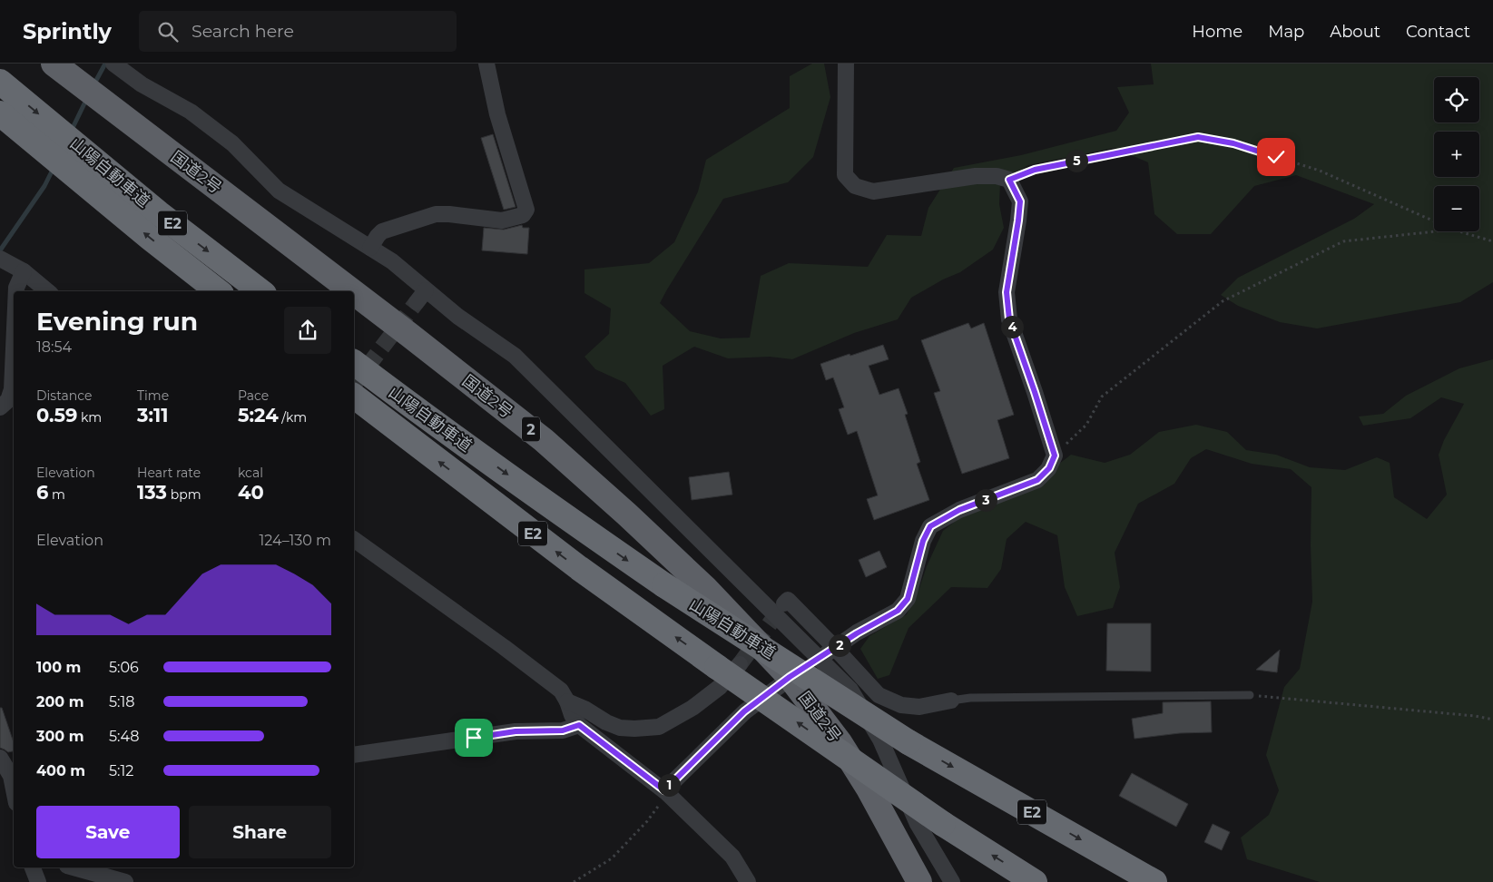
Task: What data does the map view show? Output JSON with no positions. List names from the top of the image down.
{
  "streets": {
    "highway": [
      "山陽自動車道",
      "国道2号",
      "E2",
      "2"
    ]
  },
  "page": {
    "header": "Sprintly",
    "search": "Search here",
    "nav": [
      "Home",
      "Map",
      "About",
      "Contact"
    ],
    "map_buttons": ["+", "−"],
    "pins": [
      "5",
      "4",
      "3",
      "2",
      "1"
    ],
    "heading": ["Evening run", "18:54"],
    "stats": [
      ["Distance", "0.59 km"],
      ["Time", "3:11"],
      ["Pace", "5:24 /km"],
      ["Elevation", "6 m"],
      ["Heart rate", "133 bpm"],
      ["kcal", "40"]
    ],
    "chart": ["Elevation", "124–130 m"],
    "list": [
      {
        "name": "100 m",
        "note": "5:06"
      },
      {
        "name": "200 m",
        "note": "5:18"
      },
      {
        "name": "300 m",
        "note": "5:48"
      },
      {
        "name": "400 m",
        "note": "5:12"
      }
    ],
    "buttons": ["Save", "Share"]
  }
}
